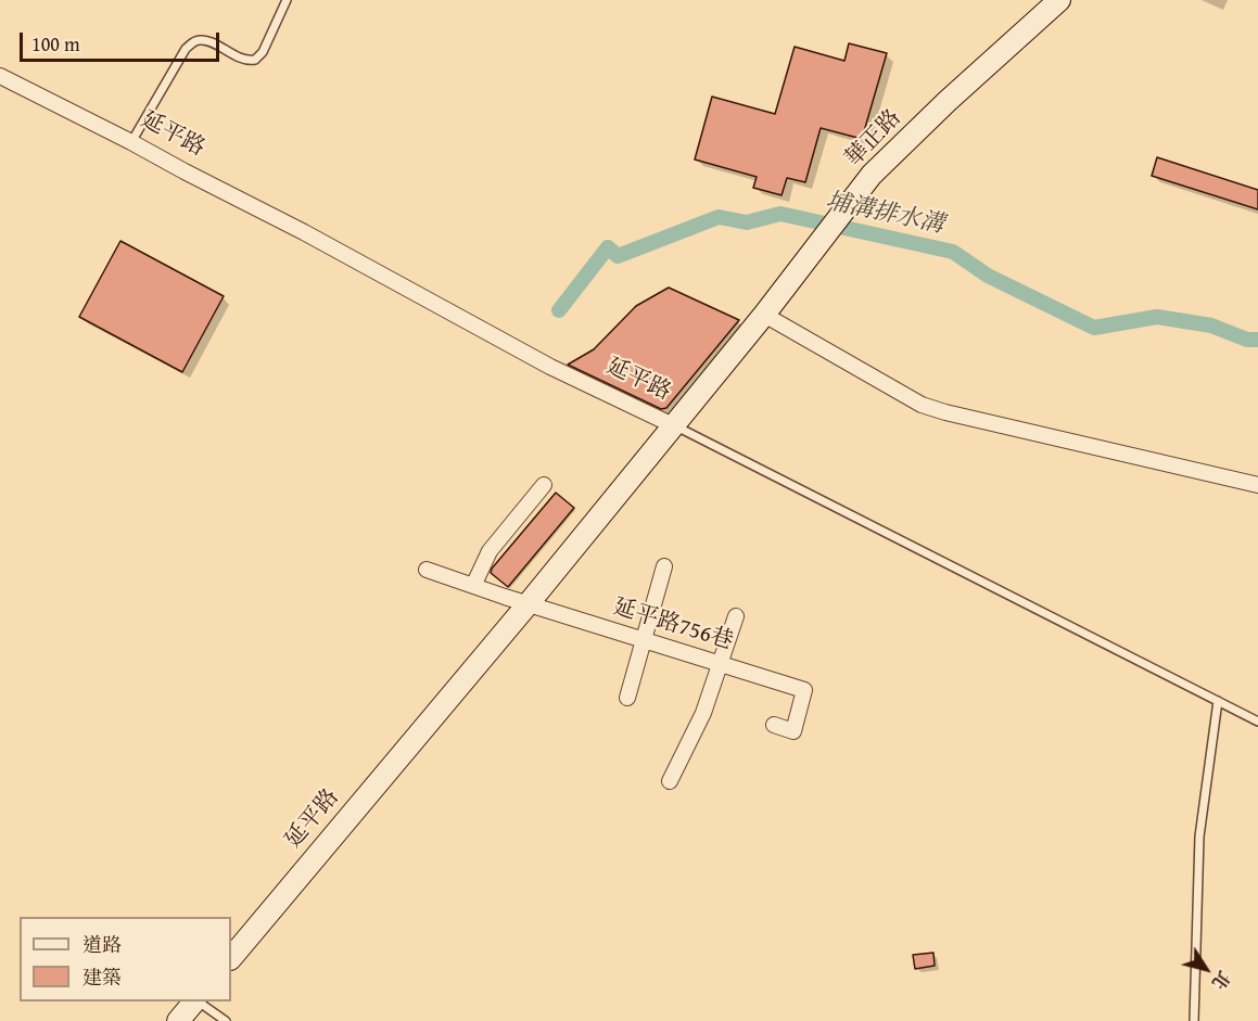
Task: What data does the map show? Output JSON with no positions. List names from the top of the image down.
{
  "streets": {
    "street": ["延平路", "華正路", "延平路756巷"]
  },
  "crossings": [
    ["延平路", "華正路"],
    ["延平路", "延平路756巷"]
  ],
  "water": ["埔溝排水溝"],
  "legend": ["道路", "建築"],
  "scale_bar": "100 m",
  "north": "bottom right"
}
